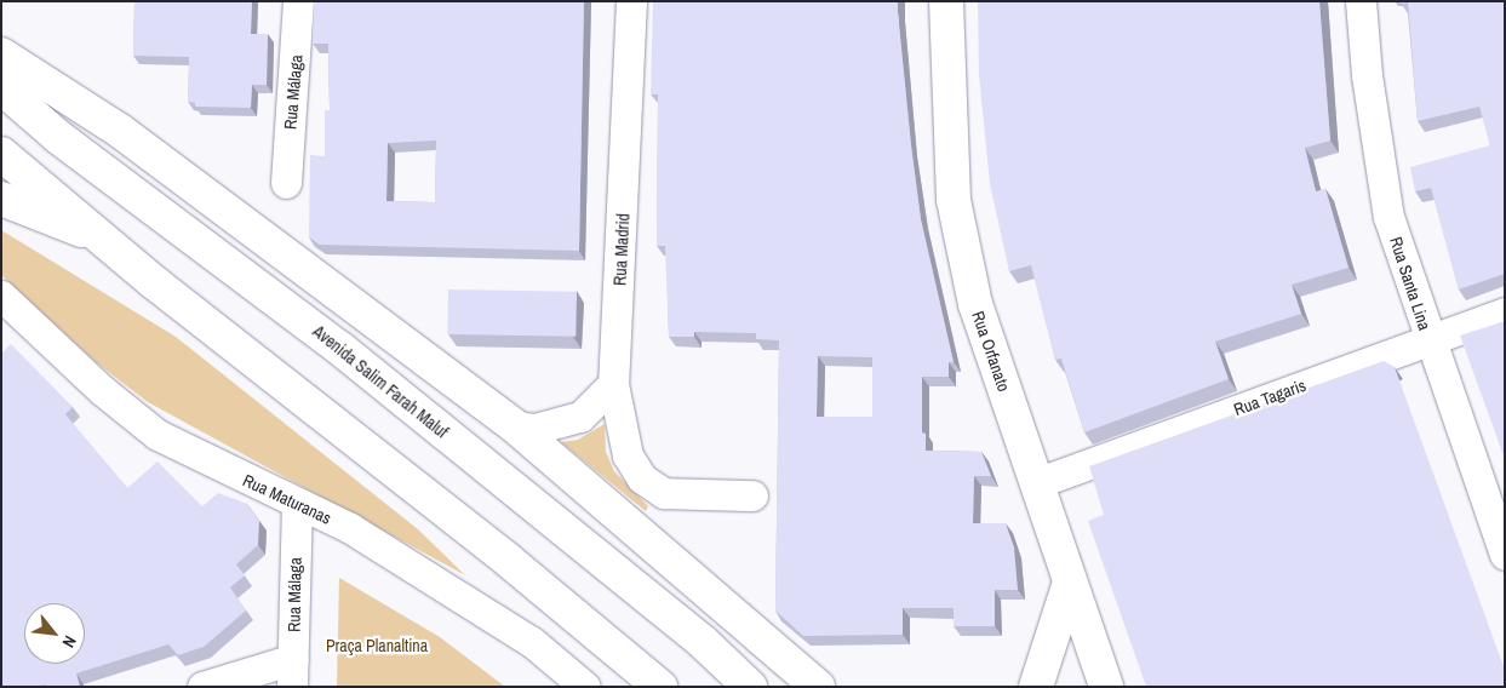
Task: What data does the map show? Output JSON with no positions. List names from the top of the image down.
{
  "streets": {
    "main road": ["Rua Orfanato", "Avenida Salim Farah Maluf"],
    "street": [
      "Rua Málaga",
      "Rua Madrid",
      "Rua Santa Lina",
      "Rua Tagaris",
      "Rua Maturanas"
    ]
  },
  "crossings": [
    ["Rua Málaga", "Rua Maturanas"],
    ["Rua Santa Lina", "Rua Tagaris"],
    ["Rua Orfanato", "Rua Tagaris"]
  ],
  "parks": ["Praça Planaltina"],
  "north": "bottom right"
}
